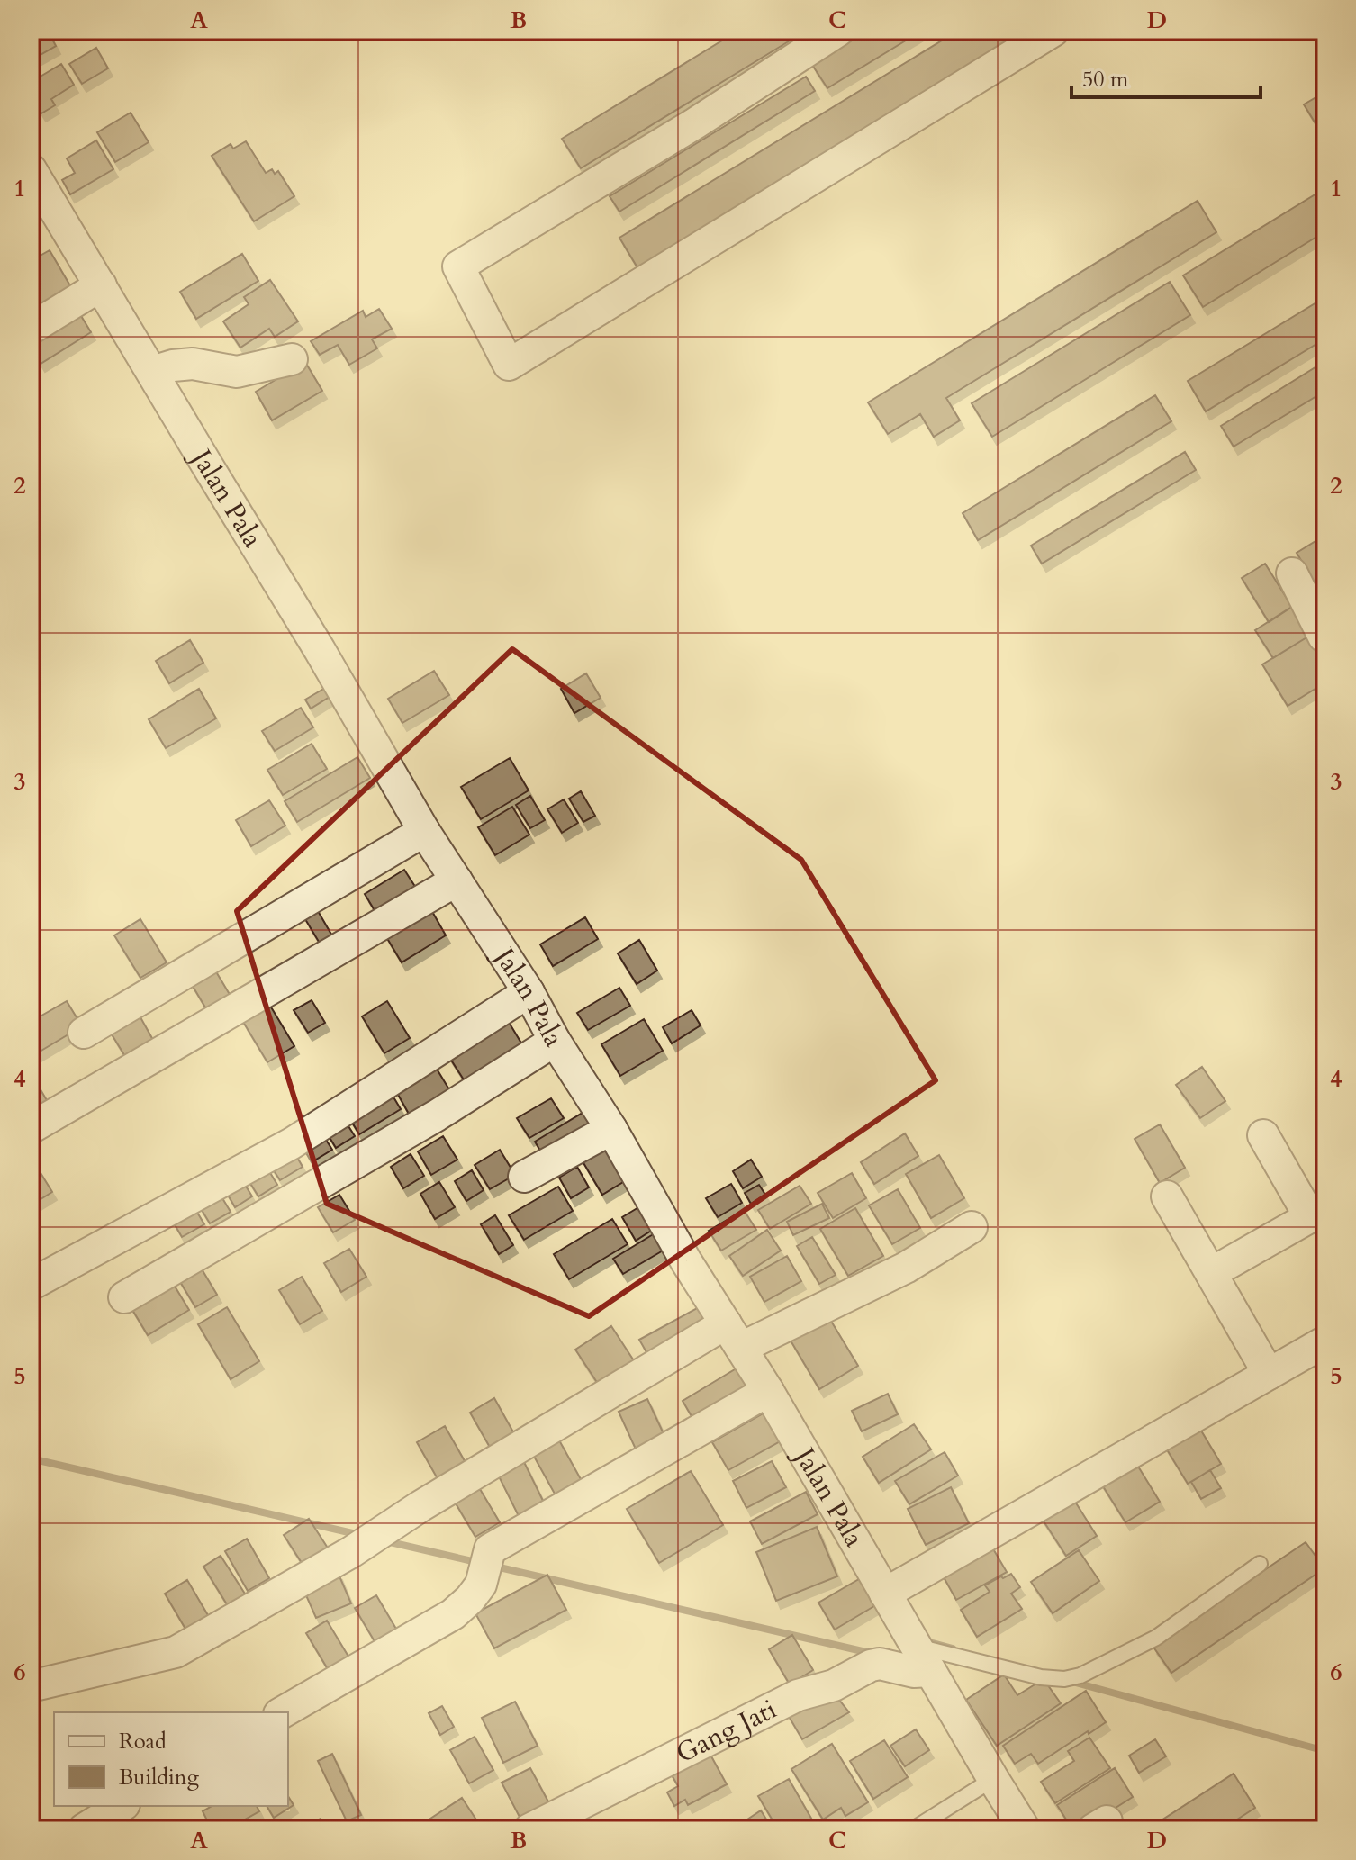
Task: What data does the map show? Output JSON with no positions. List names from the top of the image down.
{
  "streets": {
    "street": ["Jalan Pala", "Gang Jati"]
  },
  "crossings": [
    ["Jalan Pala", "Gang Jati"]
  ],
  "legend": ["Road", "Building"],
  "scale_bar": "50 m",
  "grid": {
    "columns": [
      "A",
      "B",
      "C",
      "D"
    ],
    "rows": [
      "1",
      "2",
      "3",
      "4",
      "5",
      "6"
    ]
  }
}
